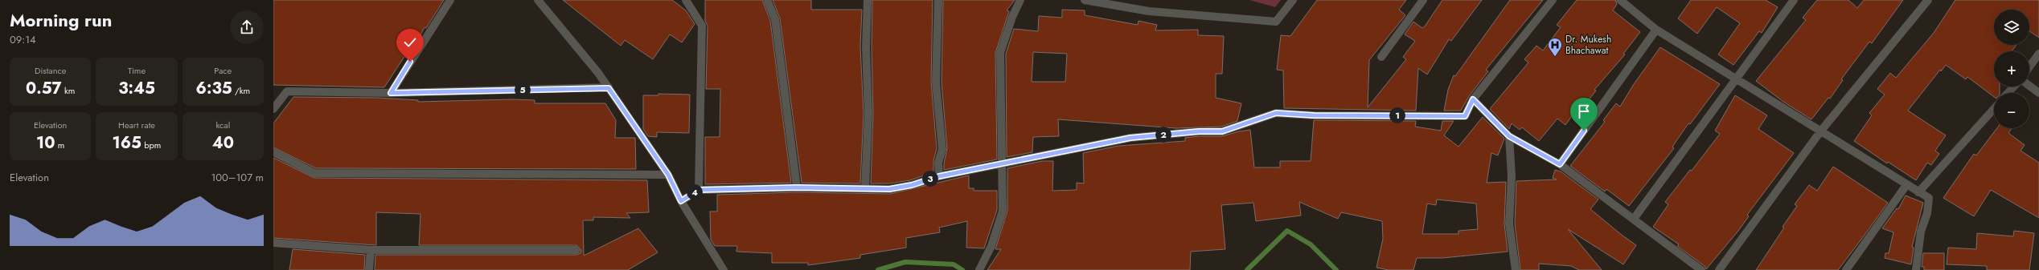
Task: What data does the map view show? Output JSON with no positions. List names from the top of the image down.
{
  "places": {
    "hospital": ["Dr. Mukesh Bhachawat"]
  },
  "page": {
    "heading": ["Morning run", "09:14"],
    "map_buttons": ["+", "−"],
    "stats": [
      ["Distance", "0.57 km"],
      ["Time", "3:45"],
      ["Pace", "6:35 /km"],
      ["Elevation", "10 m"],
      ["Heart rate", "165 bpm"],
      ["kcal", "40"]
    ],
    "pins": [
      "5",
      "1",
      "2",
      "3",
      "4"
    ],
    "chart": ["Elevation", "100–107 m"]
  }
}
